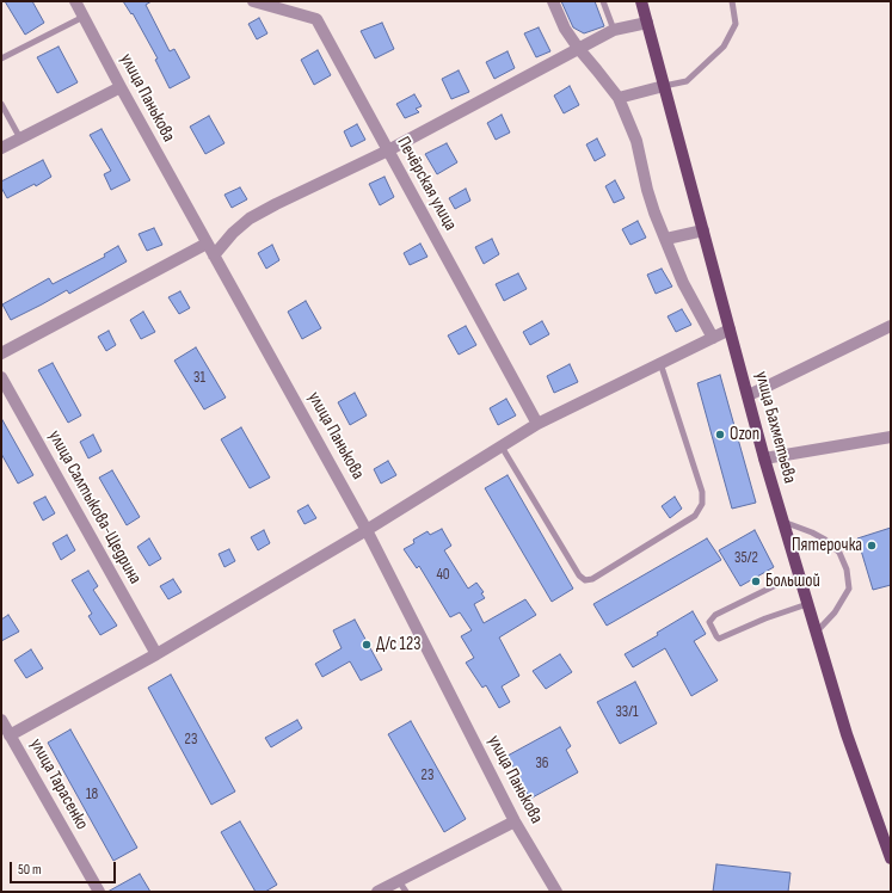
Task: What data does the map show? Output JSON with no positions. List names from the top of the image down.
{
  "streets": {
    "main road": ["улица Бахметьева"],
    "street": [
      "улица Панькова",
      "Печёрская улица",
      "улица Салтыкова-Щедрина",
      "улица Тарасенко"
    ]
  },
  "places": [
    "Ozon",
    "Пятерочка",
    "Большой",
    "Д/с 123"
  ],
  "house_numbers": [
    "31",
    "35/2",
    "40",
    "33/1",
    "23",
    "36",
    "23",
    "18"
  ],
  "scale_bar": "50 m"
}
